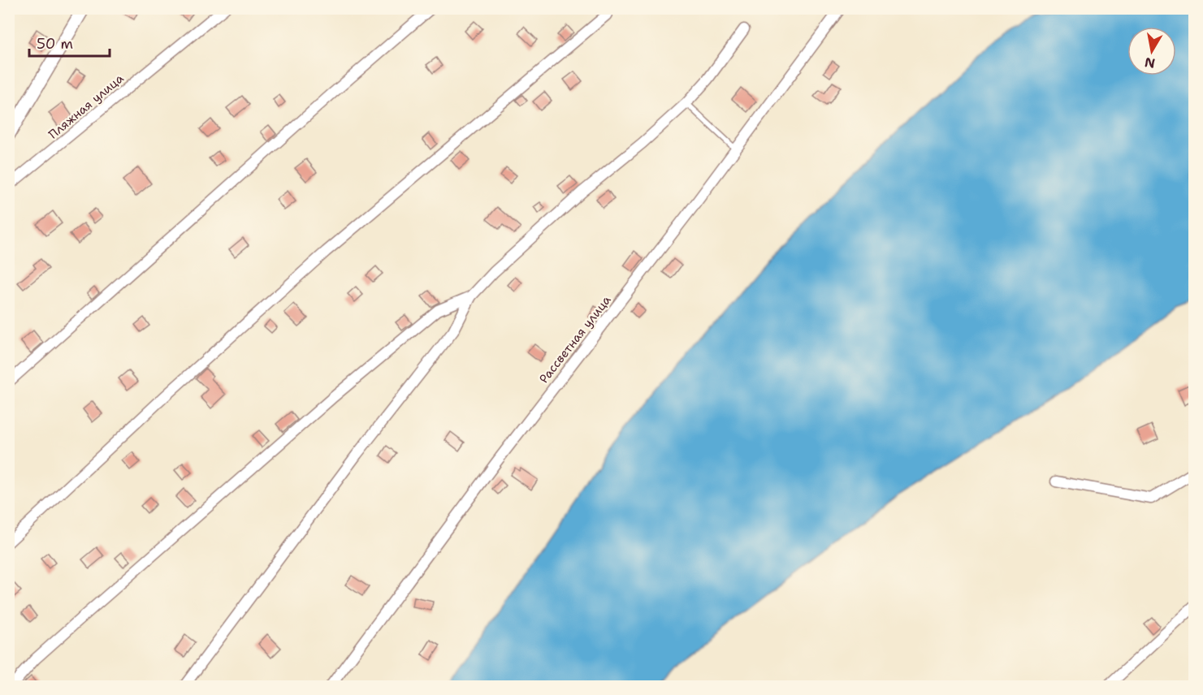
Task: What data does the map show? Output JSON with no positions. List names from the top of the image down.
{
  "streets": {
    "street": ["Пляжная улица", "Рассветная улица"]
  },
  "scale_bar": "50 m",
  "north": "bottom"
}
